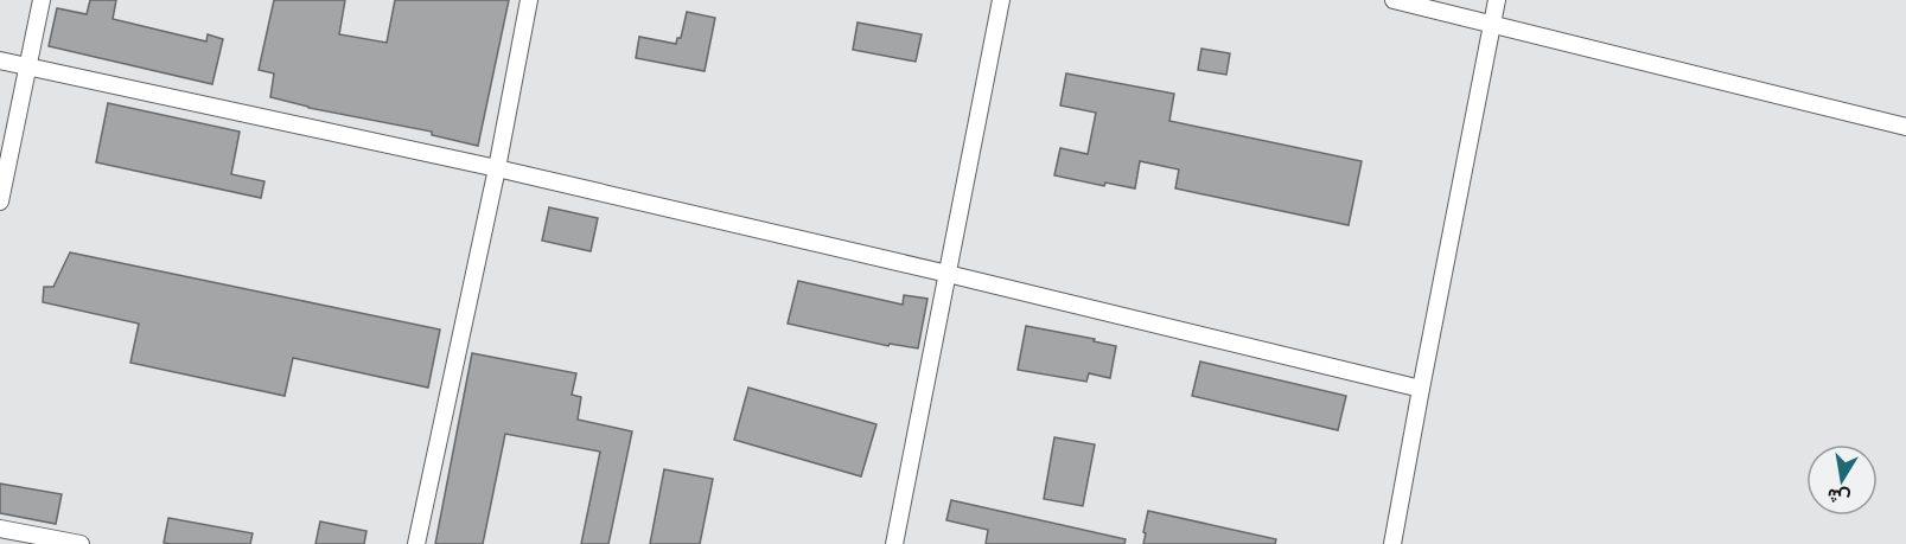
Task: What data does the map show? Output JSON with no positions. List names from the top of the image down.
{
  "north": "bottom"
}
